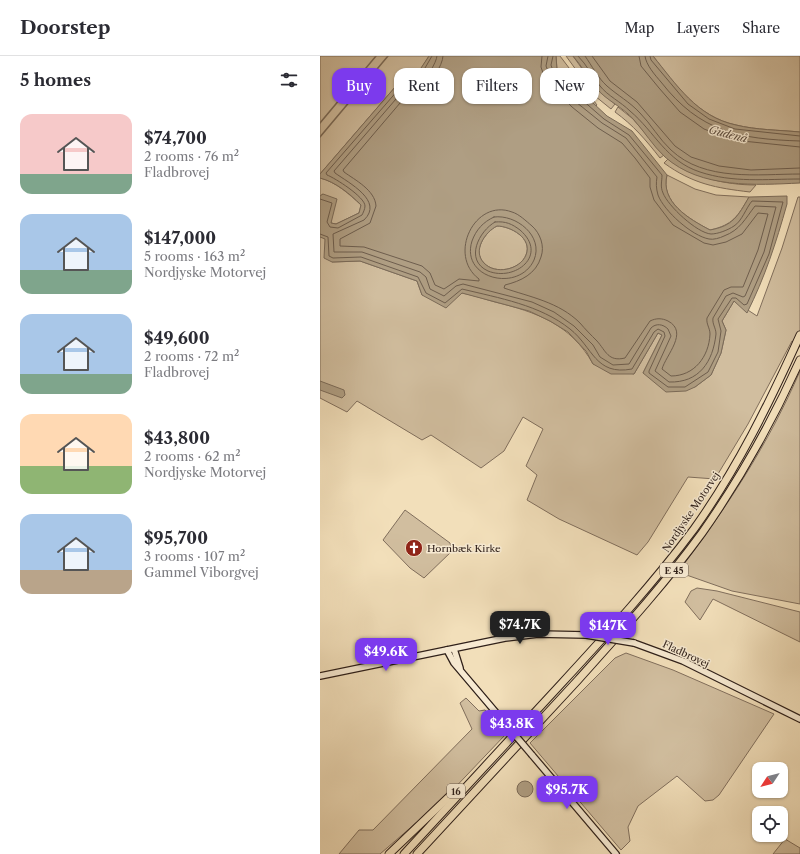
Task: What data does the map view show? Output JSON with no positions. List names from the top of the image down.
{
  "streets": {
    "highway": ["Nordjyske Motorvej", "E 45", "16"],
    "main road": ["Fladbrovej"]
  },
  "crossings": [
    ["Nordjyske Motorvej", "16"]
  ],
  "water": ["Gudenå"],
  "places": {
    "church": ["Hornbæk Kirke"]
  },
  "north": "bottom left",
  "page": {
    "header": "Doorstep",
    "nav": ["Map", "Layers", "Share"],
    "heading": "5 homes",
    "chip": [
      "Buy",
      "Rent",
      "Filters",
      "New"
    ],
    "list": [
      {
        "name": "$74,700",
        "note": "2 rooms · 76 m² · Fladbrovej"
      },
      {
        "name": "$147,000",
        "note": "5 rooms · 163 m² · Nordjyske Motorvej"
      },
      {
        "name": "$49,600",
        "note": "2 rooms · 72 m² · Fladbrovej"
      },
      {
        "name": "$43,800",
        "note": "2 rooms · 62 m² · Nordjyske Motorvej"
      },
      {
        "name": "$95,700",
        "note": "3 rooms · 107 m² · Gammel Viborgvej"
      }
    ],
    "price": [
      "$74.7K",
      "$147K",
      "$49.6K",
      "$43.8K",
      "$95.7K"
    ]
  }
}
